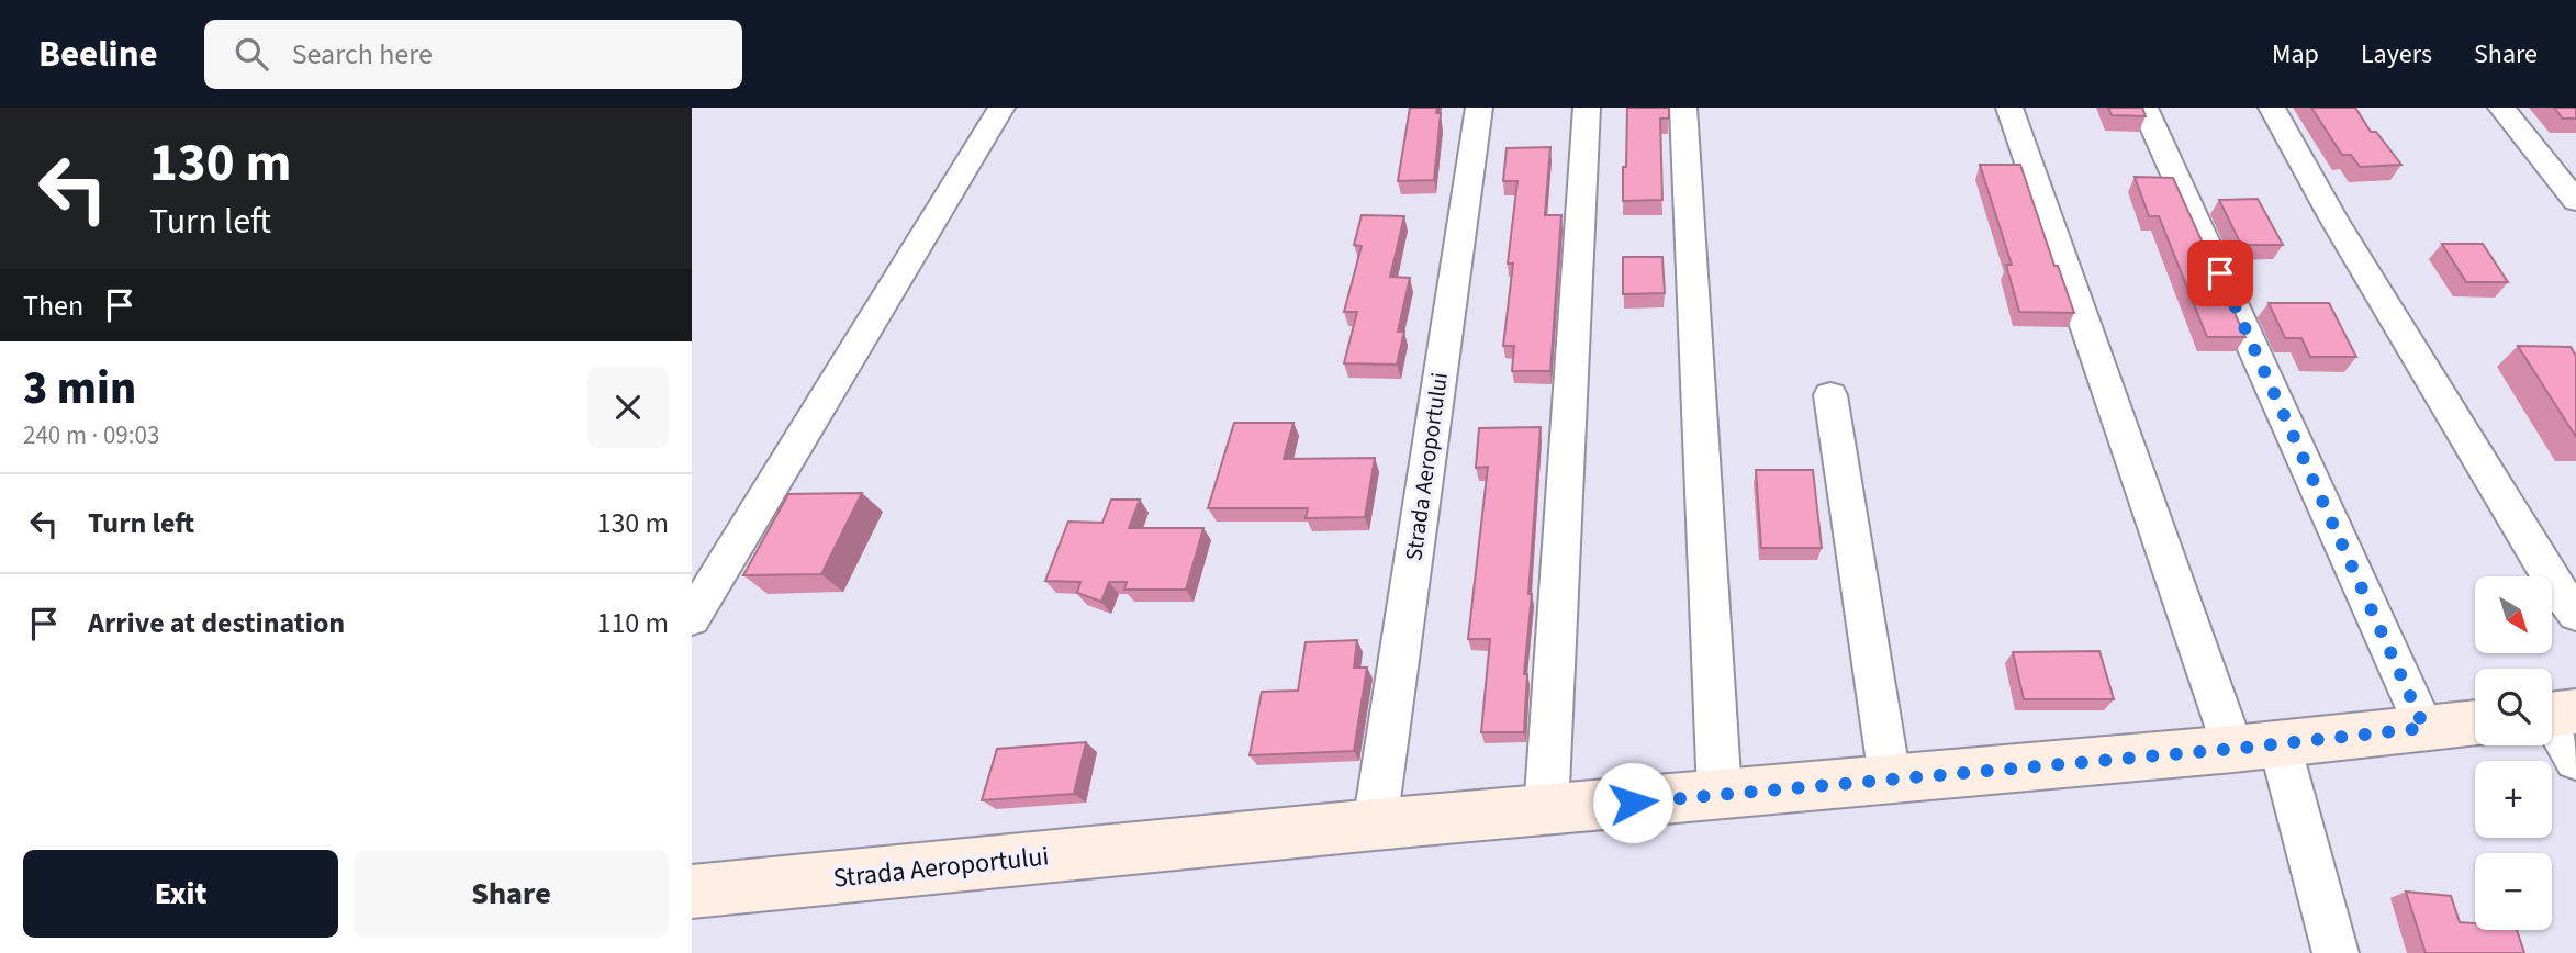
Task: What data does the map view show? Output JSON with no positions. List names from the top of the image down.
{
  "streets": {
    "street": ["Strada Aeroportului"]
  },
  "north": "bottom right",
  "page": {
    "header": "Beeline",
    "search": "Search here",
    "nav": ["Map", "Layers", "Share"],
    "turn": ["130 m", "Turn left"],
    "then": "Then",
    "heading": ["3 min", "240 m · 09:03"],
    "list": [
      {
        "name": "Turn left",
        "value": "130 m"
      },
      {
        "name": "Arrive at destination",
        "value": "110 m"
      }
    ],
    "map_buttons": ["+", "−"],
    "buttons": ["Exit", "Share"]
  }
}
